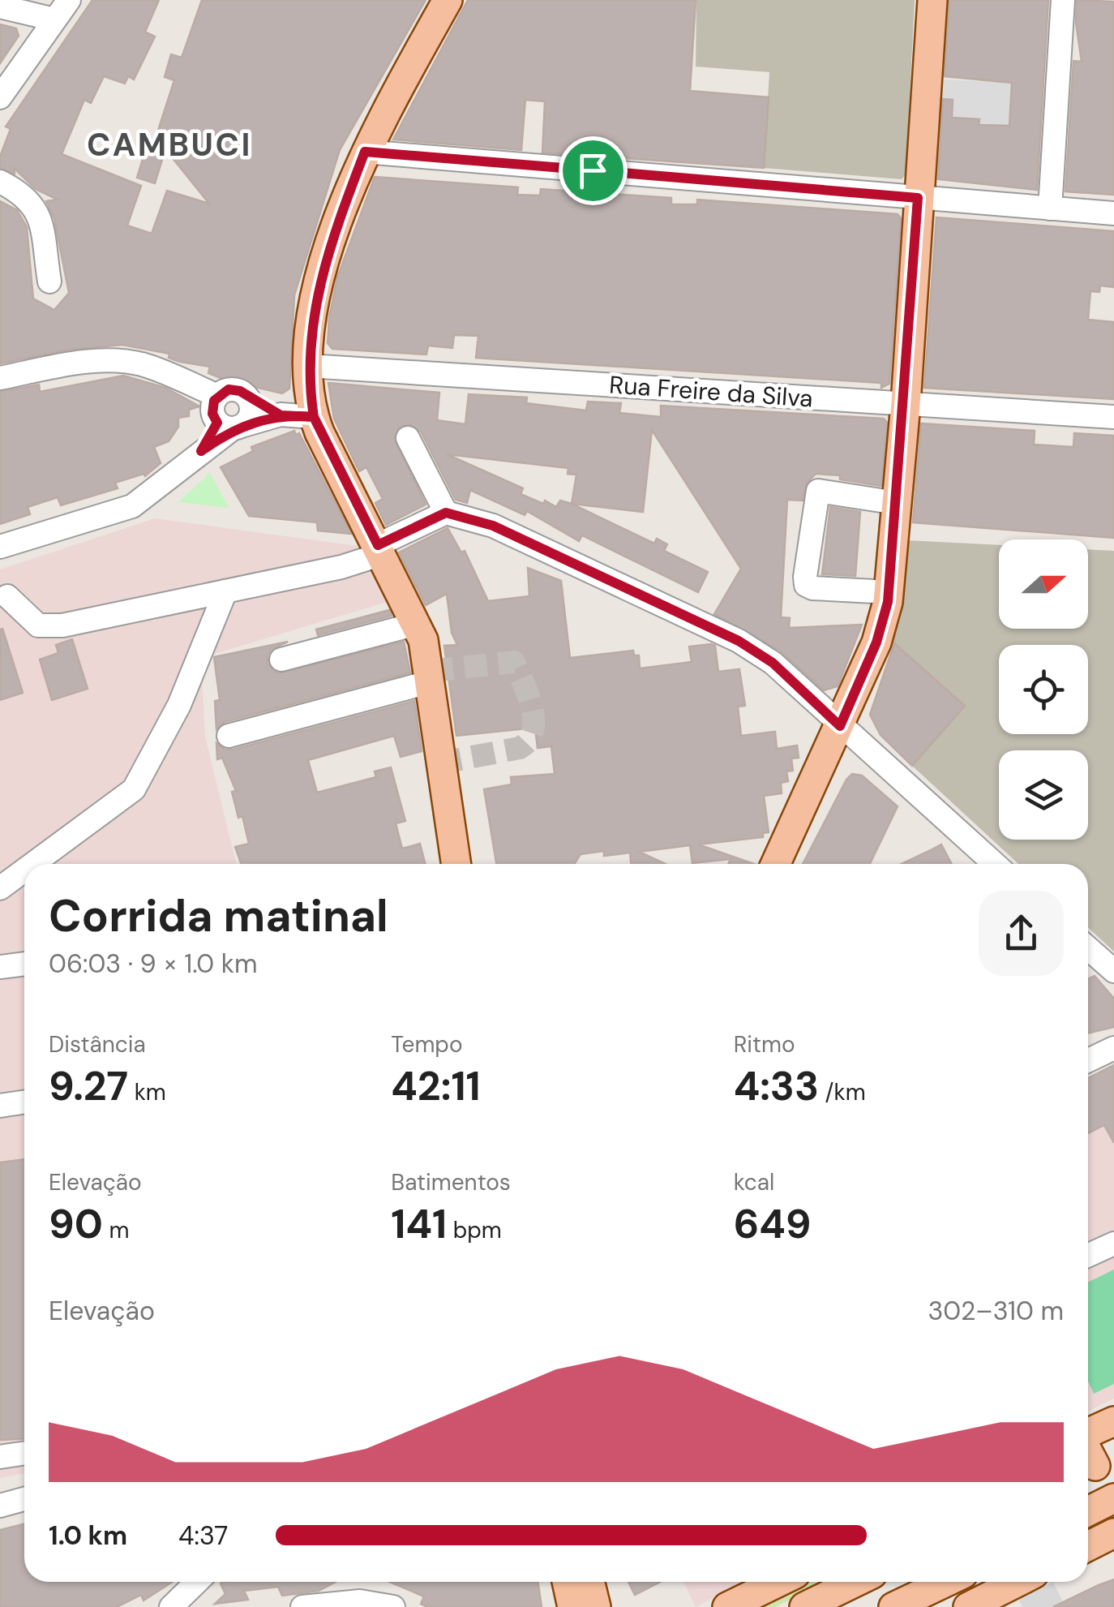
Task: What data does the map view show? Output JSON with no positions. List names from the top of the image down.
{
  "streets": {
    "street": ["Rua Freire da Silva"]
  },
  "districts": ["CAMBUCI"],
  "north": "right",
  "page": {
    "heading": ["Corrida matinal", "06:03 · 9 × 1.0 km"],
    "stats": [
      ["Distância", "9.27 km"],
      ["Tempo", "42:11"],
      ["Ritmo", "4:33 /km"],
      ["Elevação", "90 m"],
      ["Batimentos", "141 bpm"],
      ["kcal", "649"]
    ],
    "chart": ["Elevação", "302–310 m"],
    "list": [
      {
        "name": "1.0 km",
        "note": "4:37"
      }
    ]
  }
}
